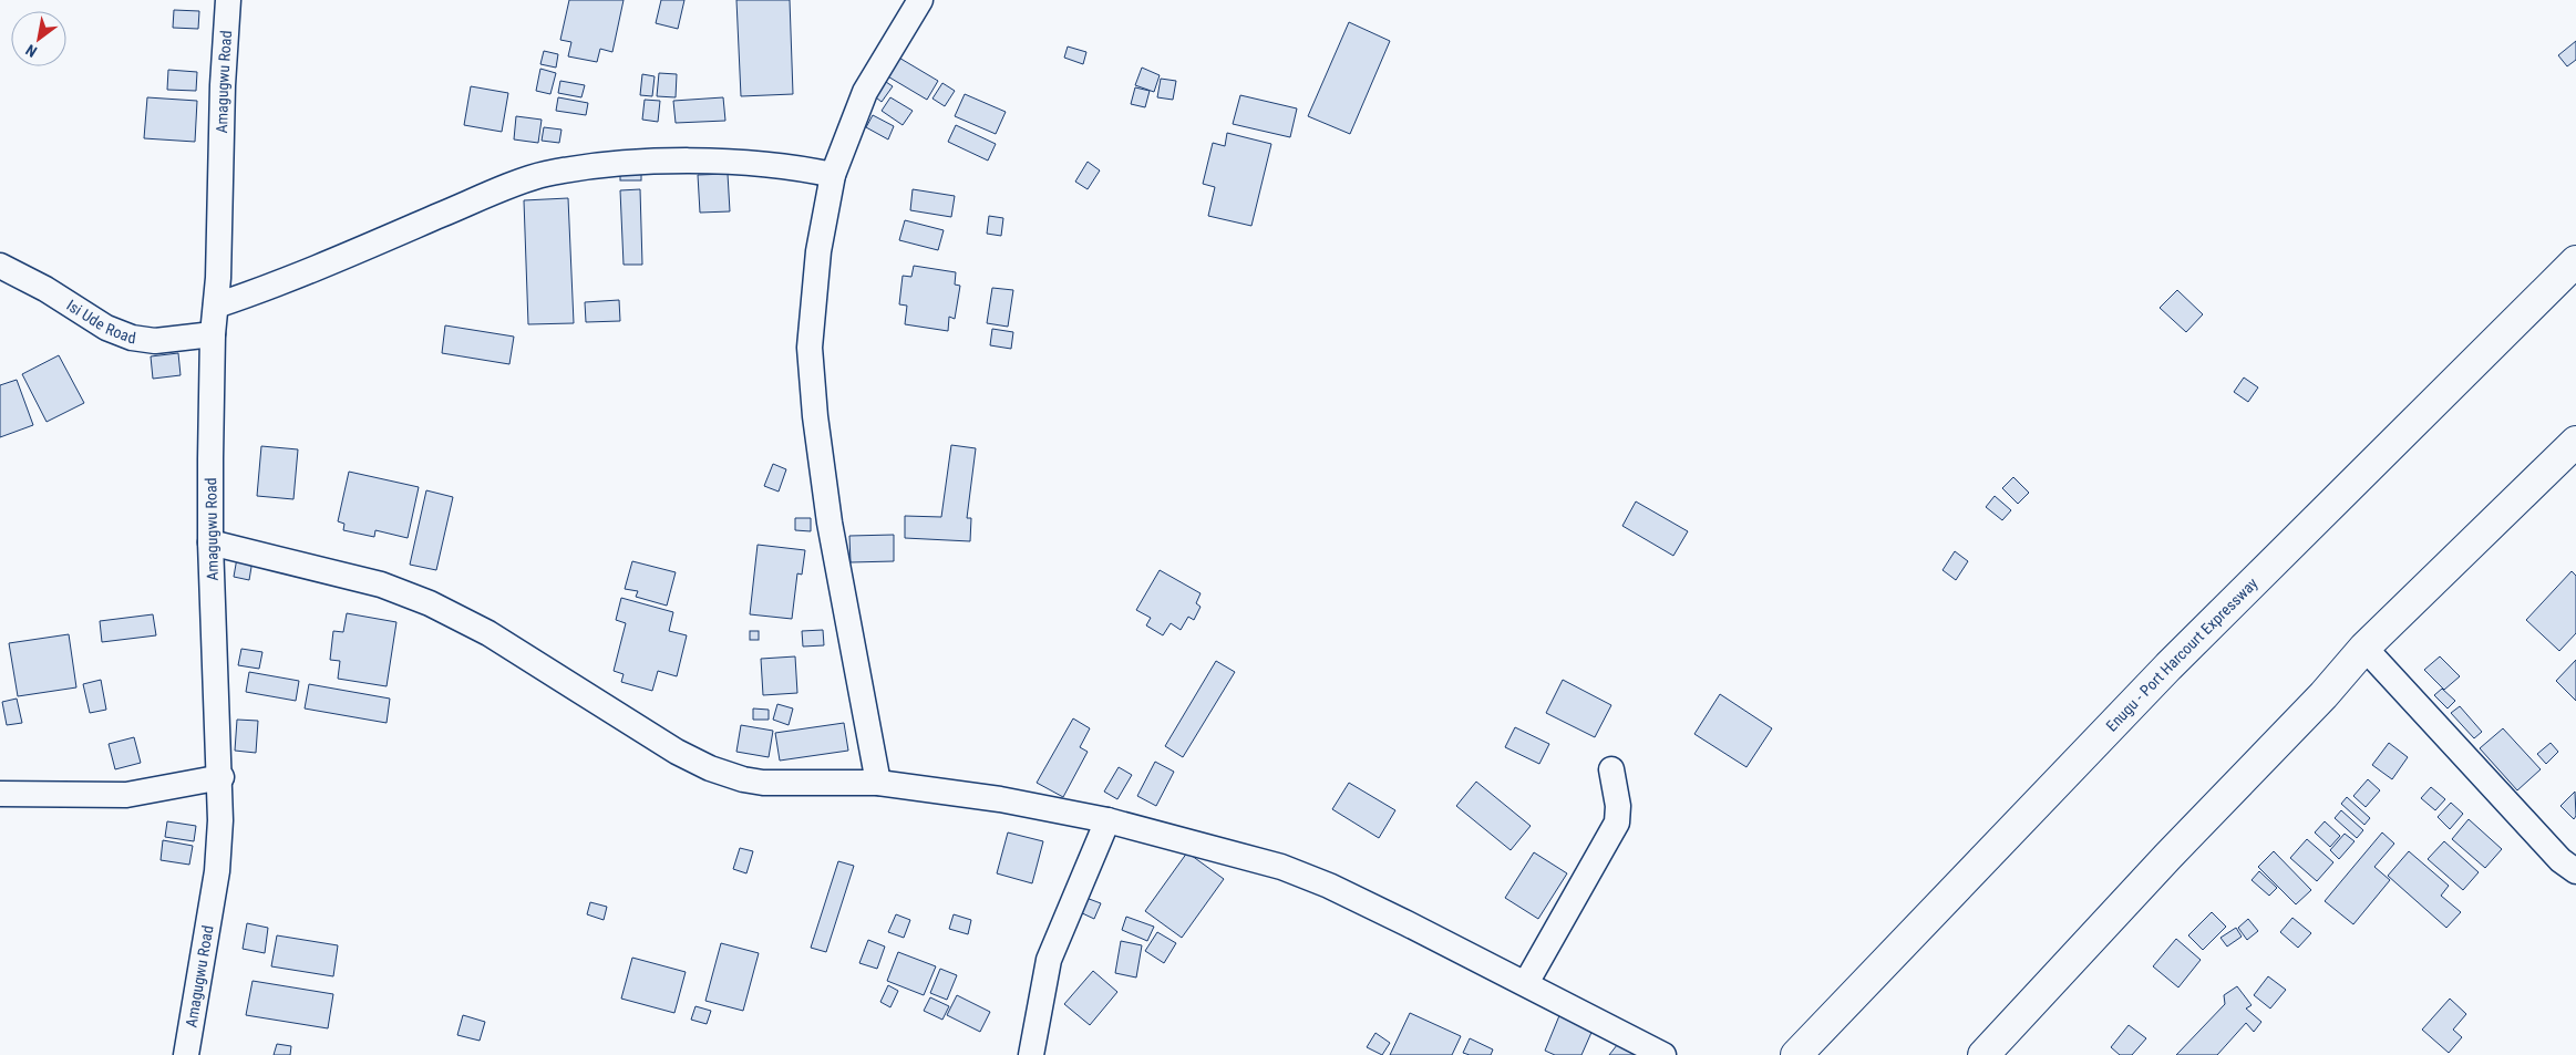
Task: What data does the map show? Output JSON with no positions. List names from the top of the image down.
{
  "streets": {
    "highway": ["Enugu - Port Harcourt Expressway"],
    "street": ["Amagugwu Road", "Isi Ude Road"]
  },
  "crossings": [
    ["Amagugwu Road", "Isi Ude Road"]
  ],
  "north": "bottom left"
}
